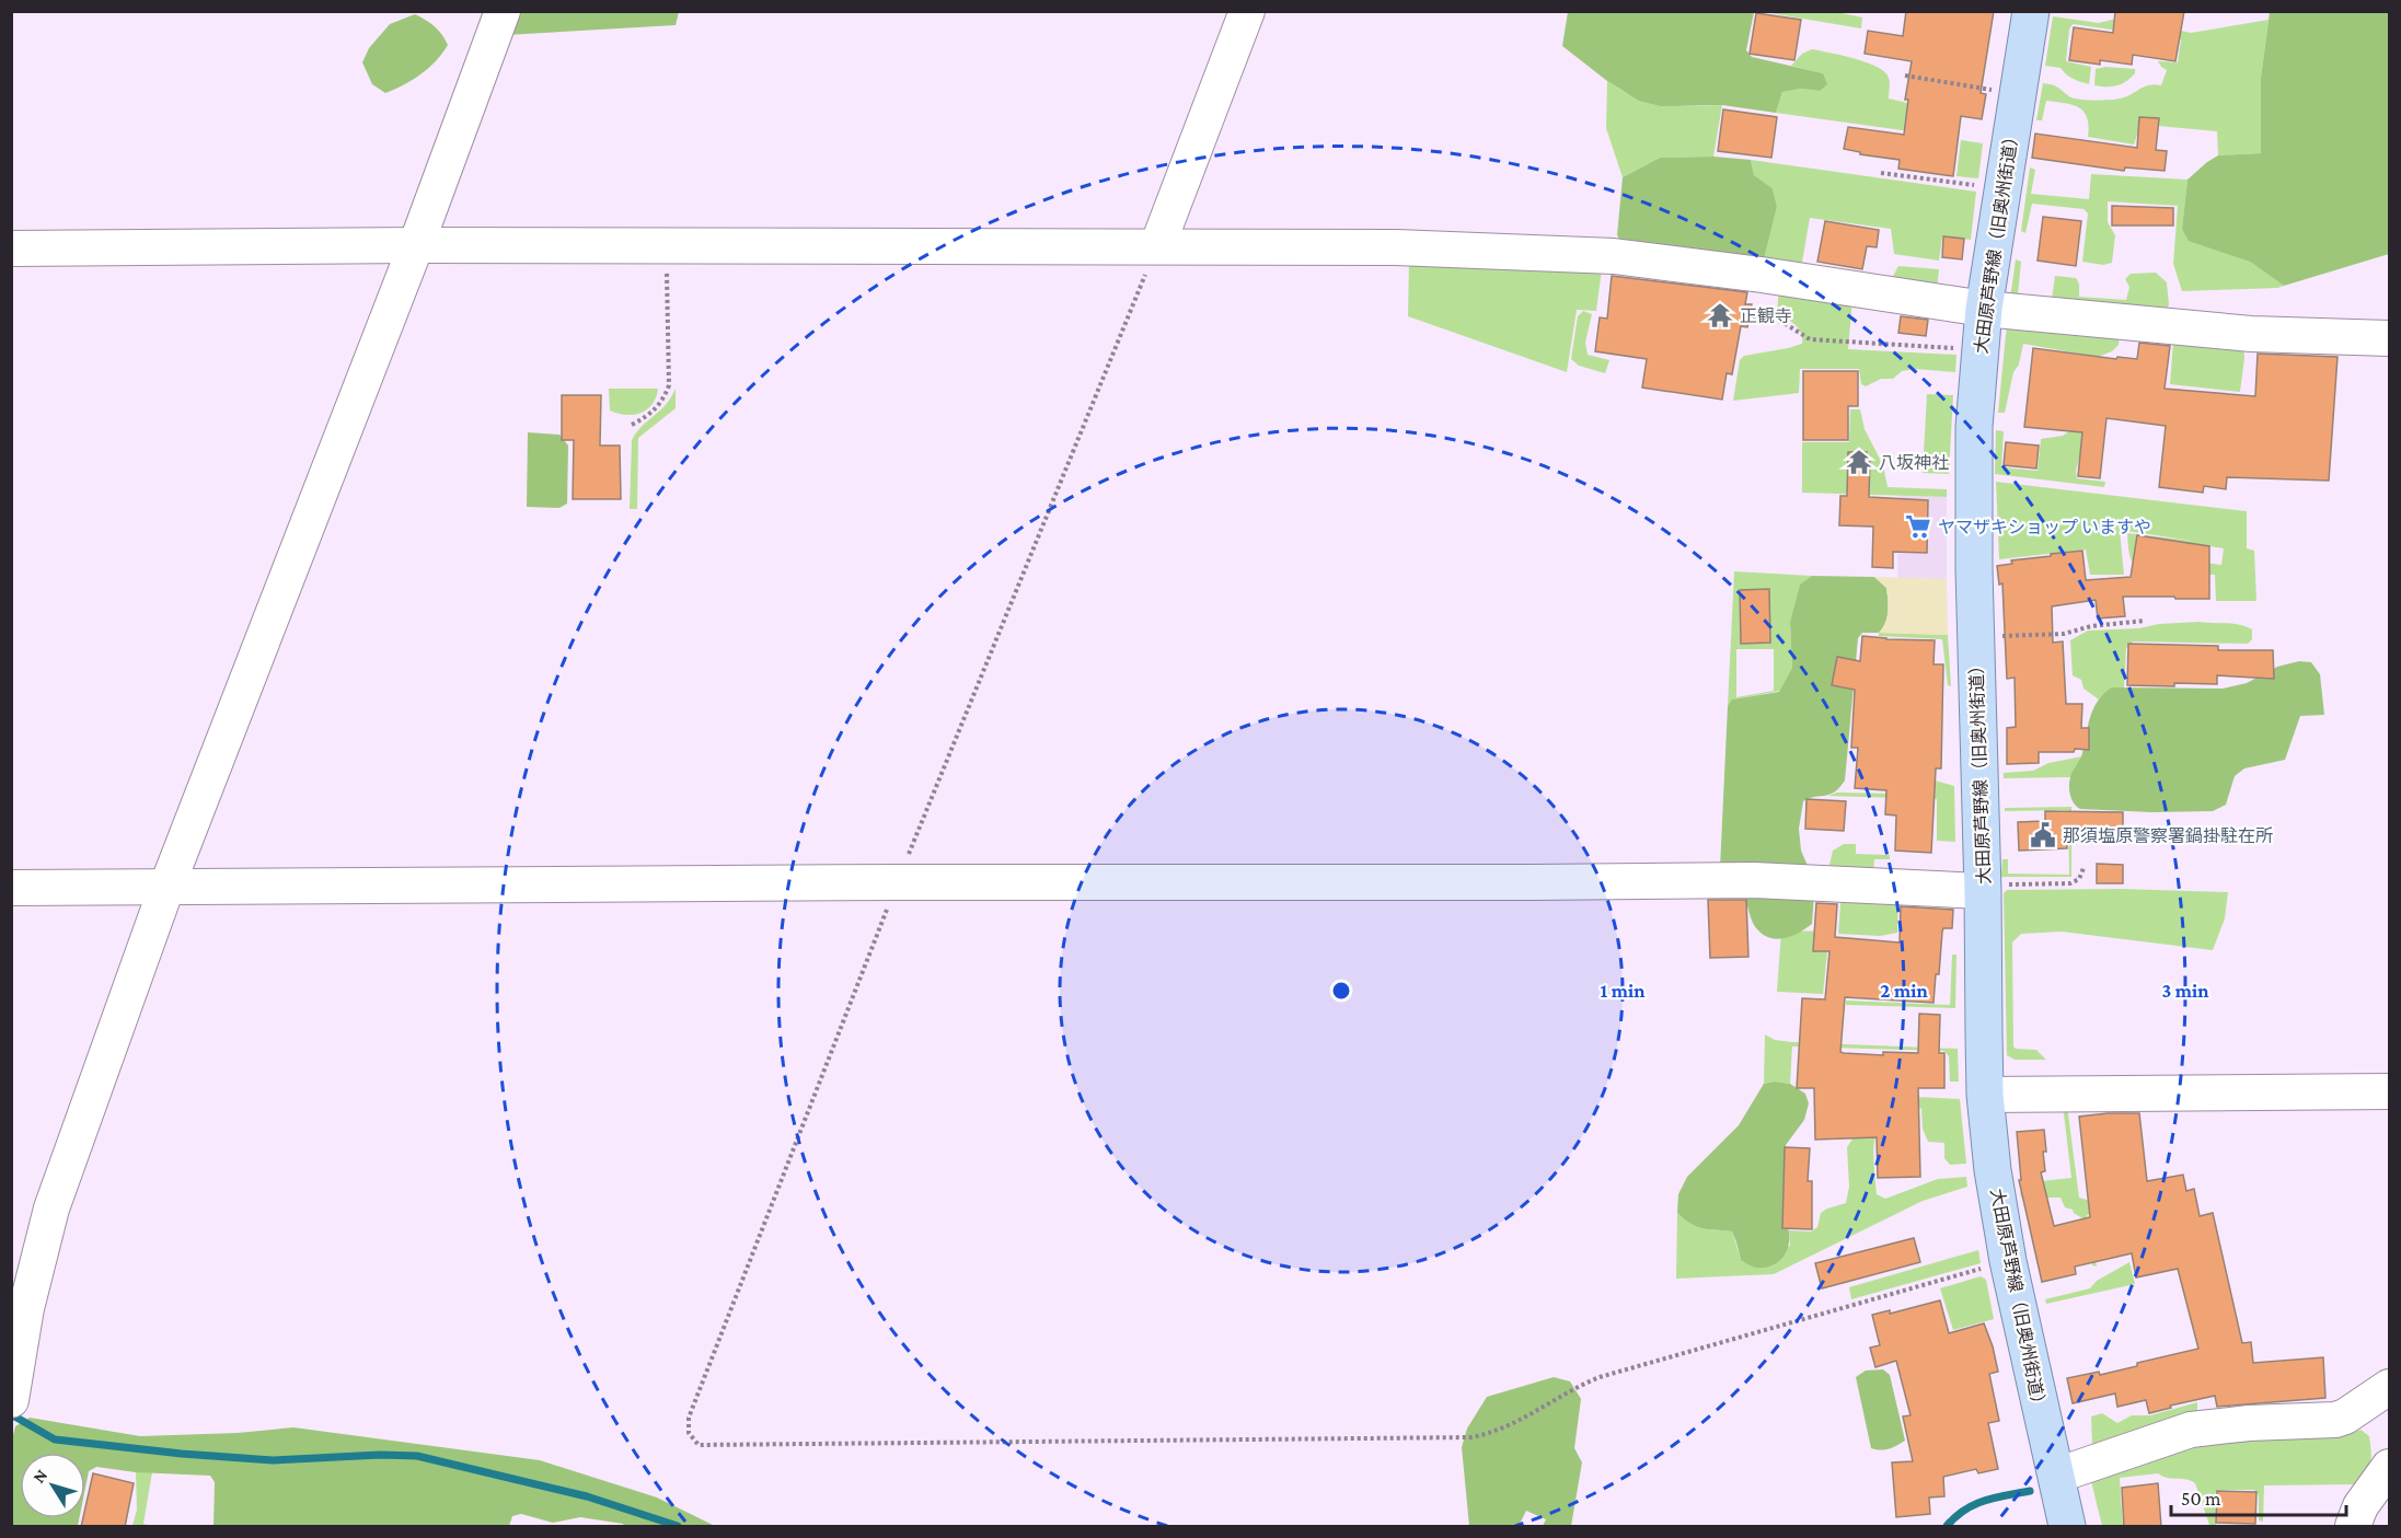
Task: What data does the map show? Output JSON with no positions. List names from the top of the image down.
{
  "streets": {
    "main road": ["大田原芦野線（旧奥州街道）"]
  },
  "places": {
    "temple": ["正観寺", "八坂神社"],
    "supermarket": ["ヤマザキショップ いますや"],
    "public building": ["那須塩原警察署鍋掛駐在所"]
  },
  "scale_bar": "50 m",
  "north": "top left",
  "rings": ["1 min", "2 min", "3 min"]
}
